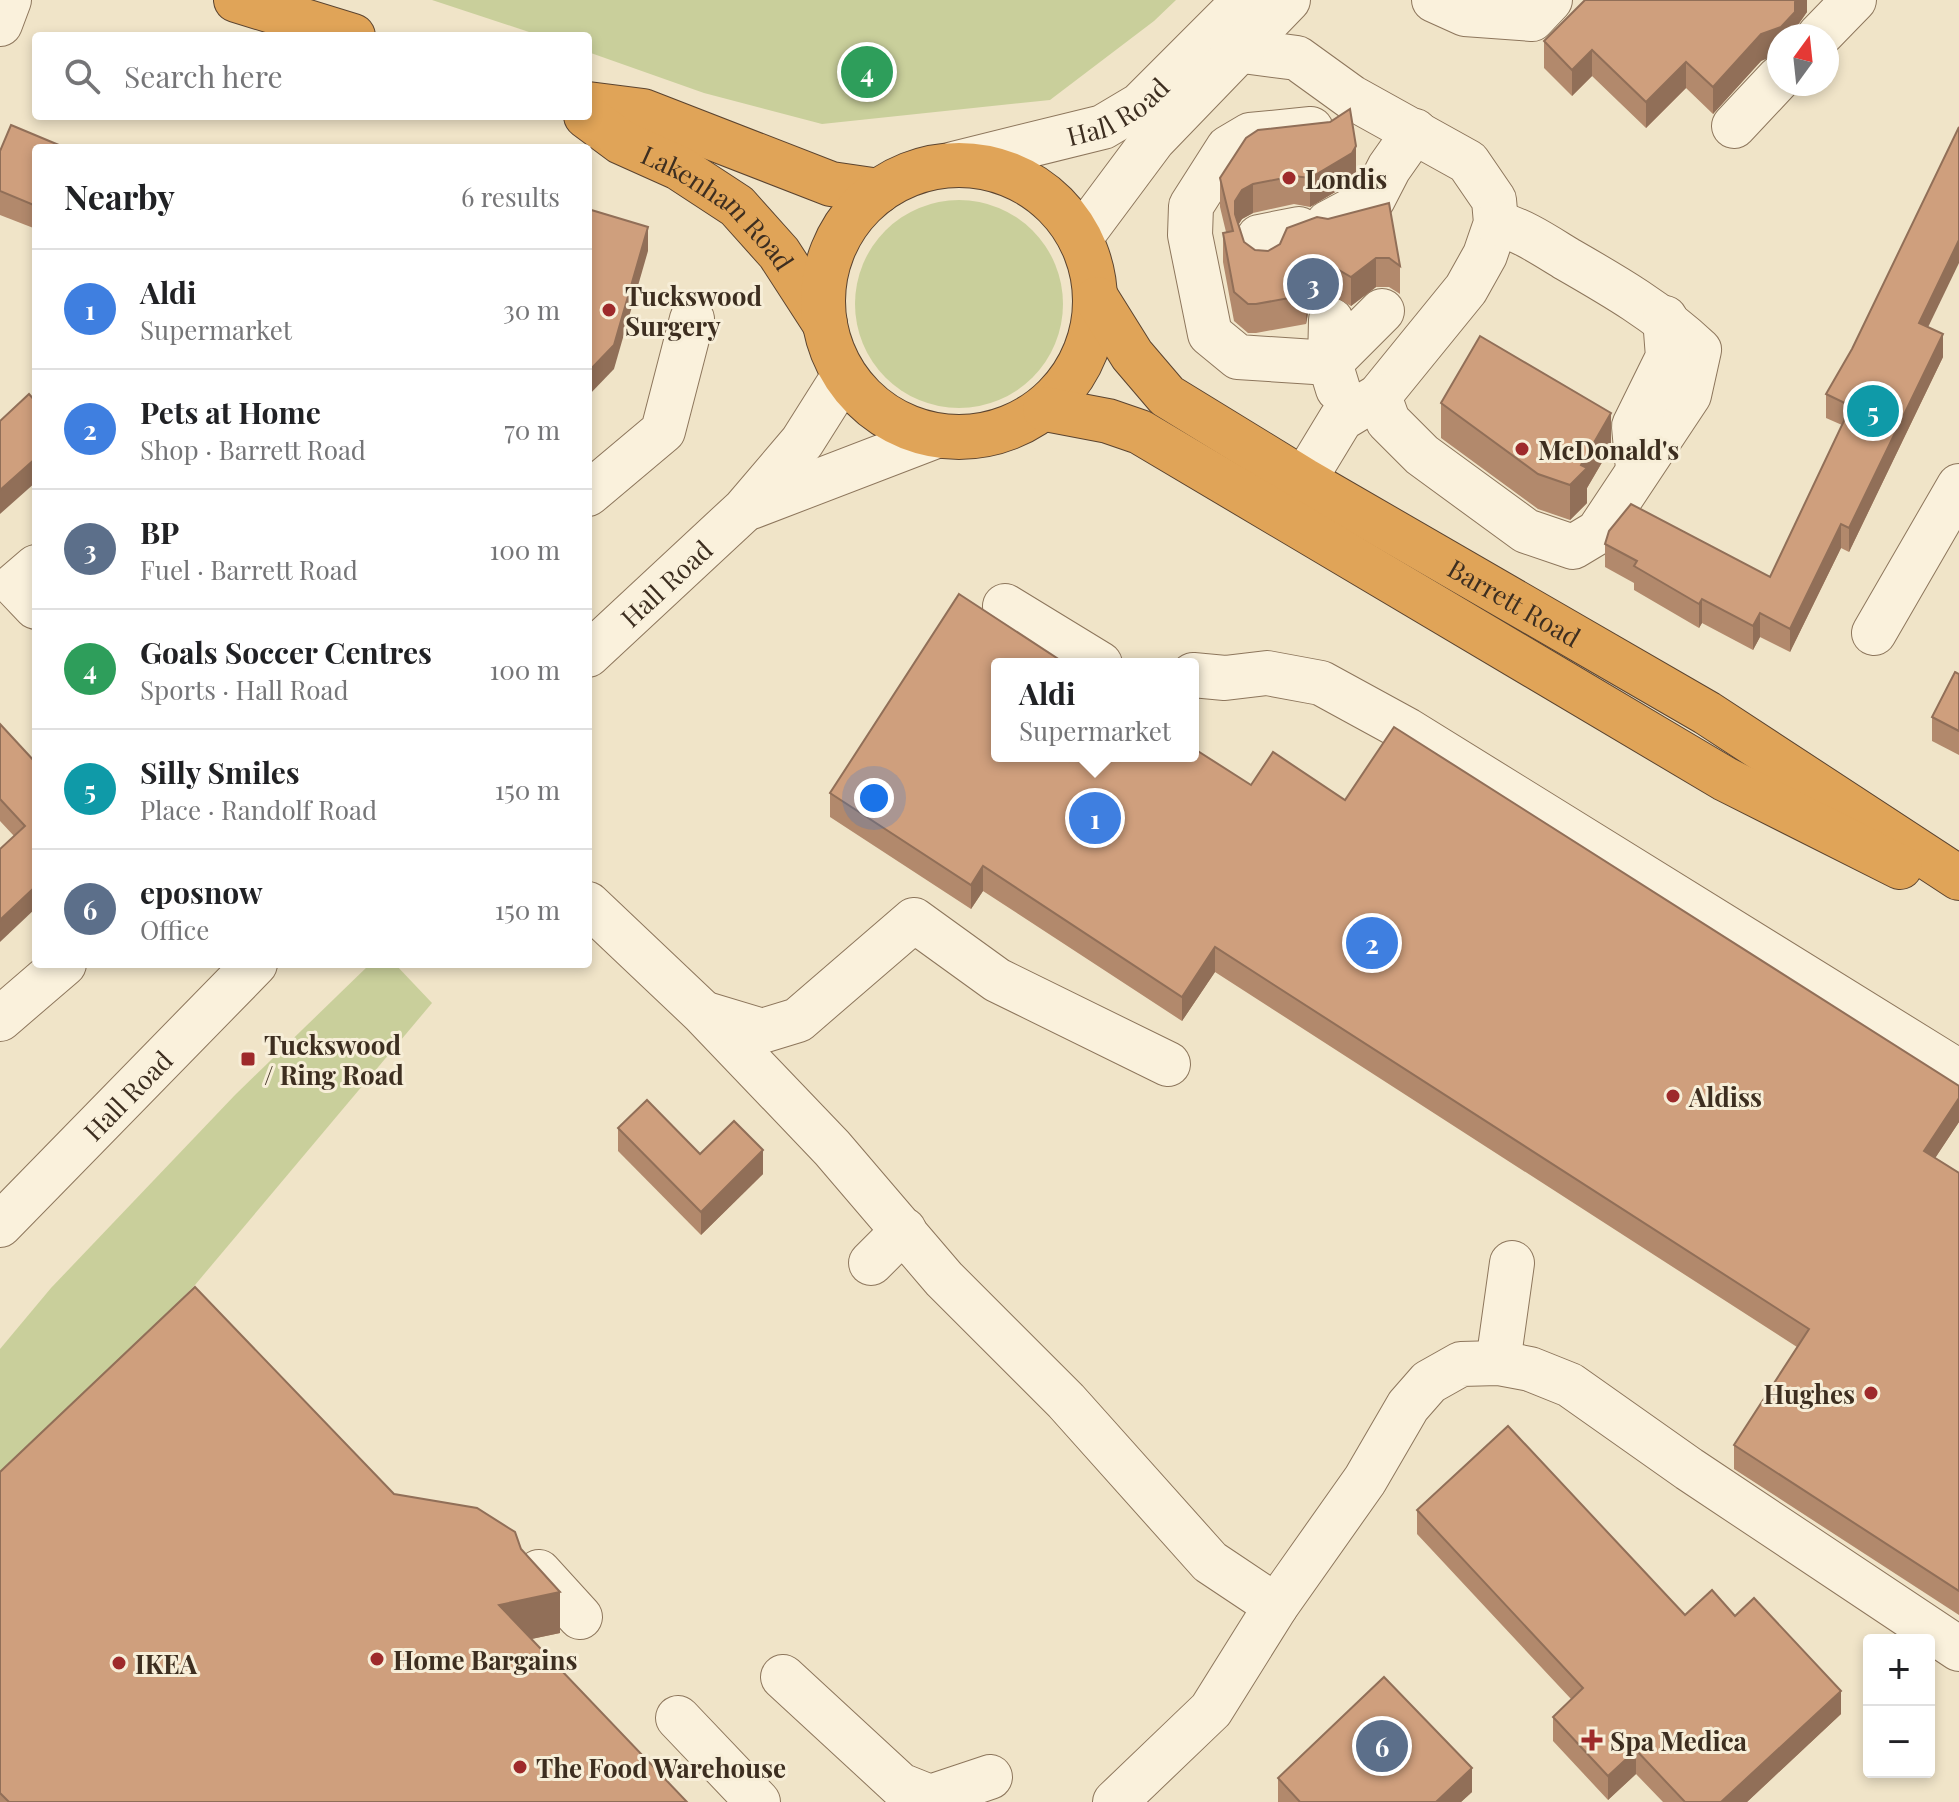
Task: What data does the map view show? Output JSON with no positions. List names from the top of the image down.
{
  "streets": {
    "highway": ["Hall Road", "Lakenham Road", "Barrett Road"]
  },
  "crossings": [
    ["Hall Road", "Lakenham Road"],
    ["Hall Road", "Barrett Road"],
    ["Lakenham Road", "Barrett Road"]
  ],
  "places": {
    "other": [
      "Londis",
      "Tuckswood Surgery",
      "McDonald's",
      "Aldiss",
      "Hughes",
      "Home Bargains",
      "IKEA",
      "The Food Warehouse"
    ],
    "transit": ["Tuckswood / Ring Road"],
    "health": ["Spa Medica"]
  },
  "north": "top",
  "page": {
    "search": "Search here",
    "pins": [
      "4",
      "3",
      "5",
      "1",
      "2",
      "6"
    ],
    "heading": ["Nearby", "6 results"],
    "list": [
      {
        "mark": "1",
        "name": "Aldi",
        "note": "Supermarket",
        "value": "30 m"
      },
      {
        "mark": "2",
        "name": "Pets at Home",
        "note": "Shop · Barrett Road",
        "value": "70 m"
      },
      {
        "mark": "3",
        "name": "BP",
        "note": "Fuel · Barrett Road",
        "value": "100 m"
      },
      {
        "mark": "4",
        "name": "Goals Soccer Centres",
        "note": "Sports · Hall Road",
        "value": "100 m"
      },
      {
        "mark": "5",
        "name": "Silly Smiles",
        "note": "Place · Randolf Road",
        "value": "150 m"
      },
      {
        "mark": "6",
        "name": "eposnow",
        "note": "Office",
        "value": "150 m"
      }
    ],
    "popup": ["Aldi", "Supermarket"],
    "map_buttons": ["+", "−"]
  }
}
